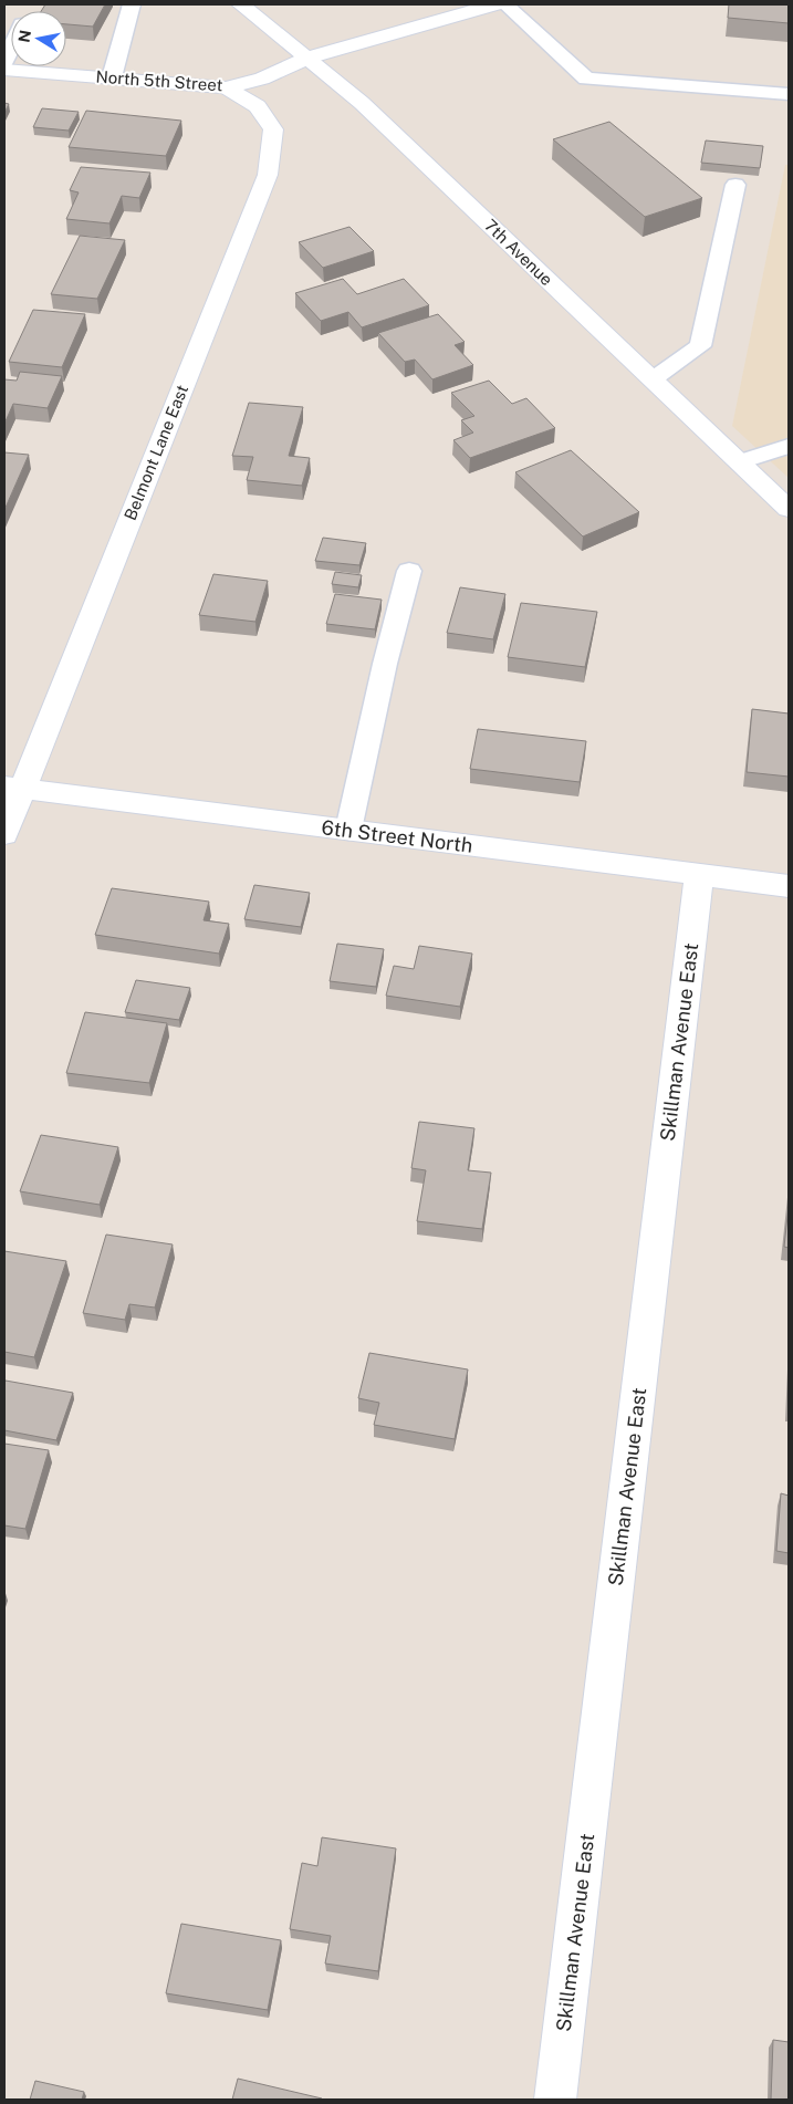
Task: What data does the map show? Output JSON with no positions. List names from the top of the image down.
{
  "streets": {
    "street": [
      "North 5th Street",
      "7th Avenue",
      "Belmont Lane East",
      "6th Street North",
      "Skillman Avenue East"
    ]
  },
  "crossings": [
    ["North 5th Street", "7th Avenue"],
    ["North 5th Street", "Belmont Lane East"],
    ["Belmont Lane East", "6th Street North"],
    ["6th Street North", "Skillman Avenue East"]
  ],
  "north": "left"
}
